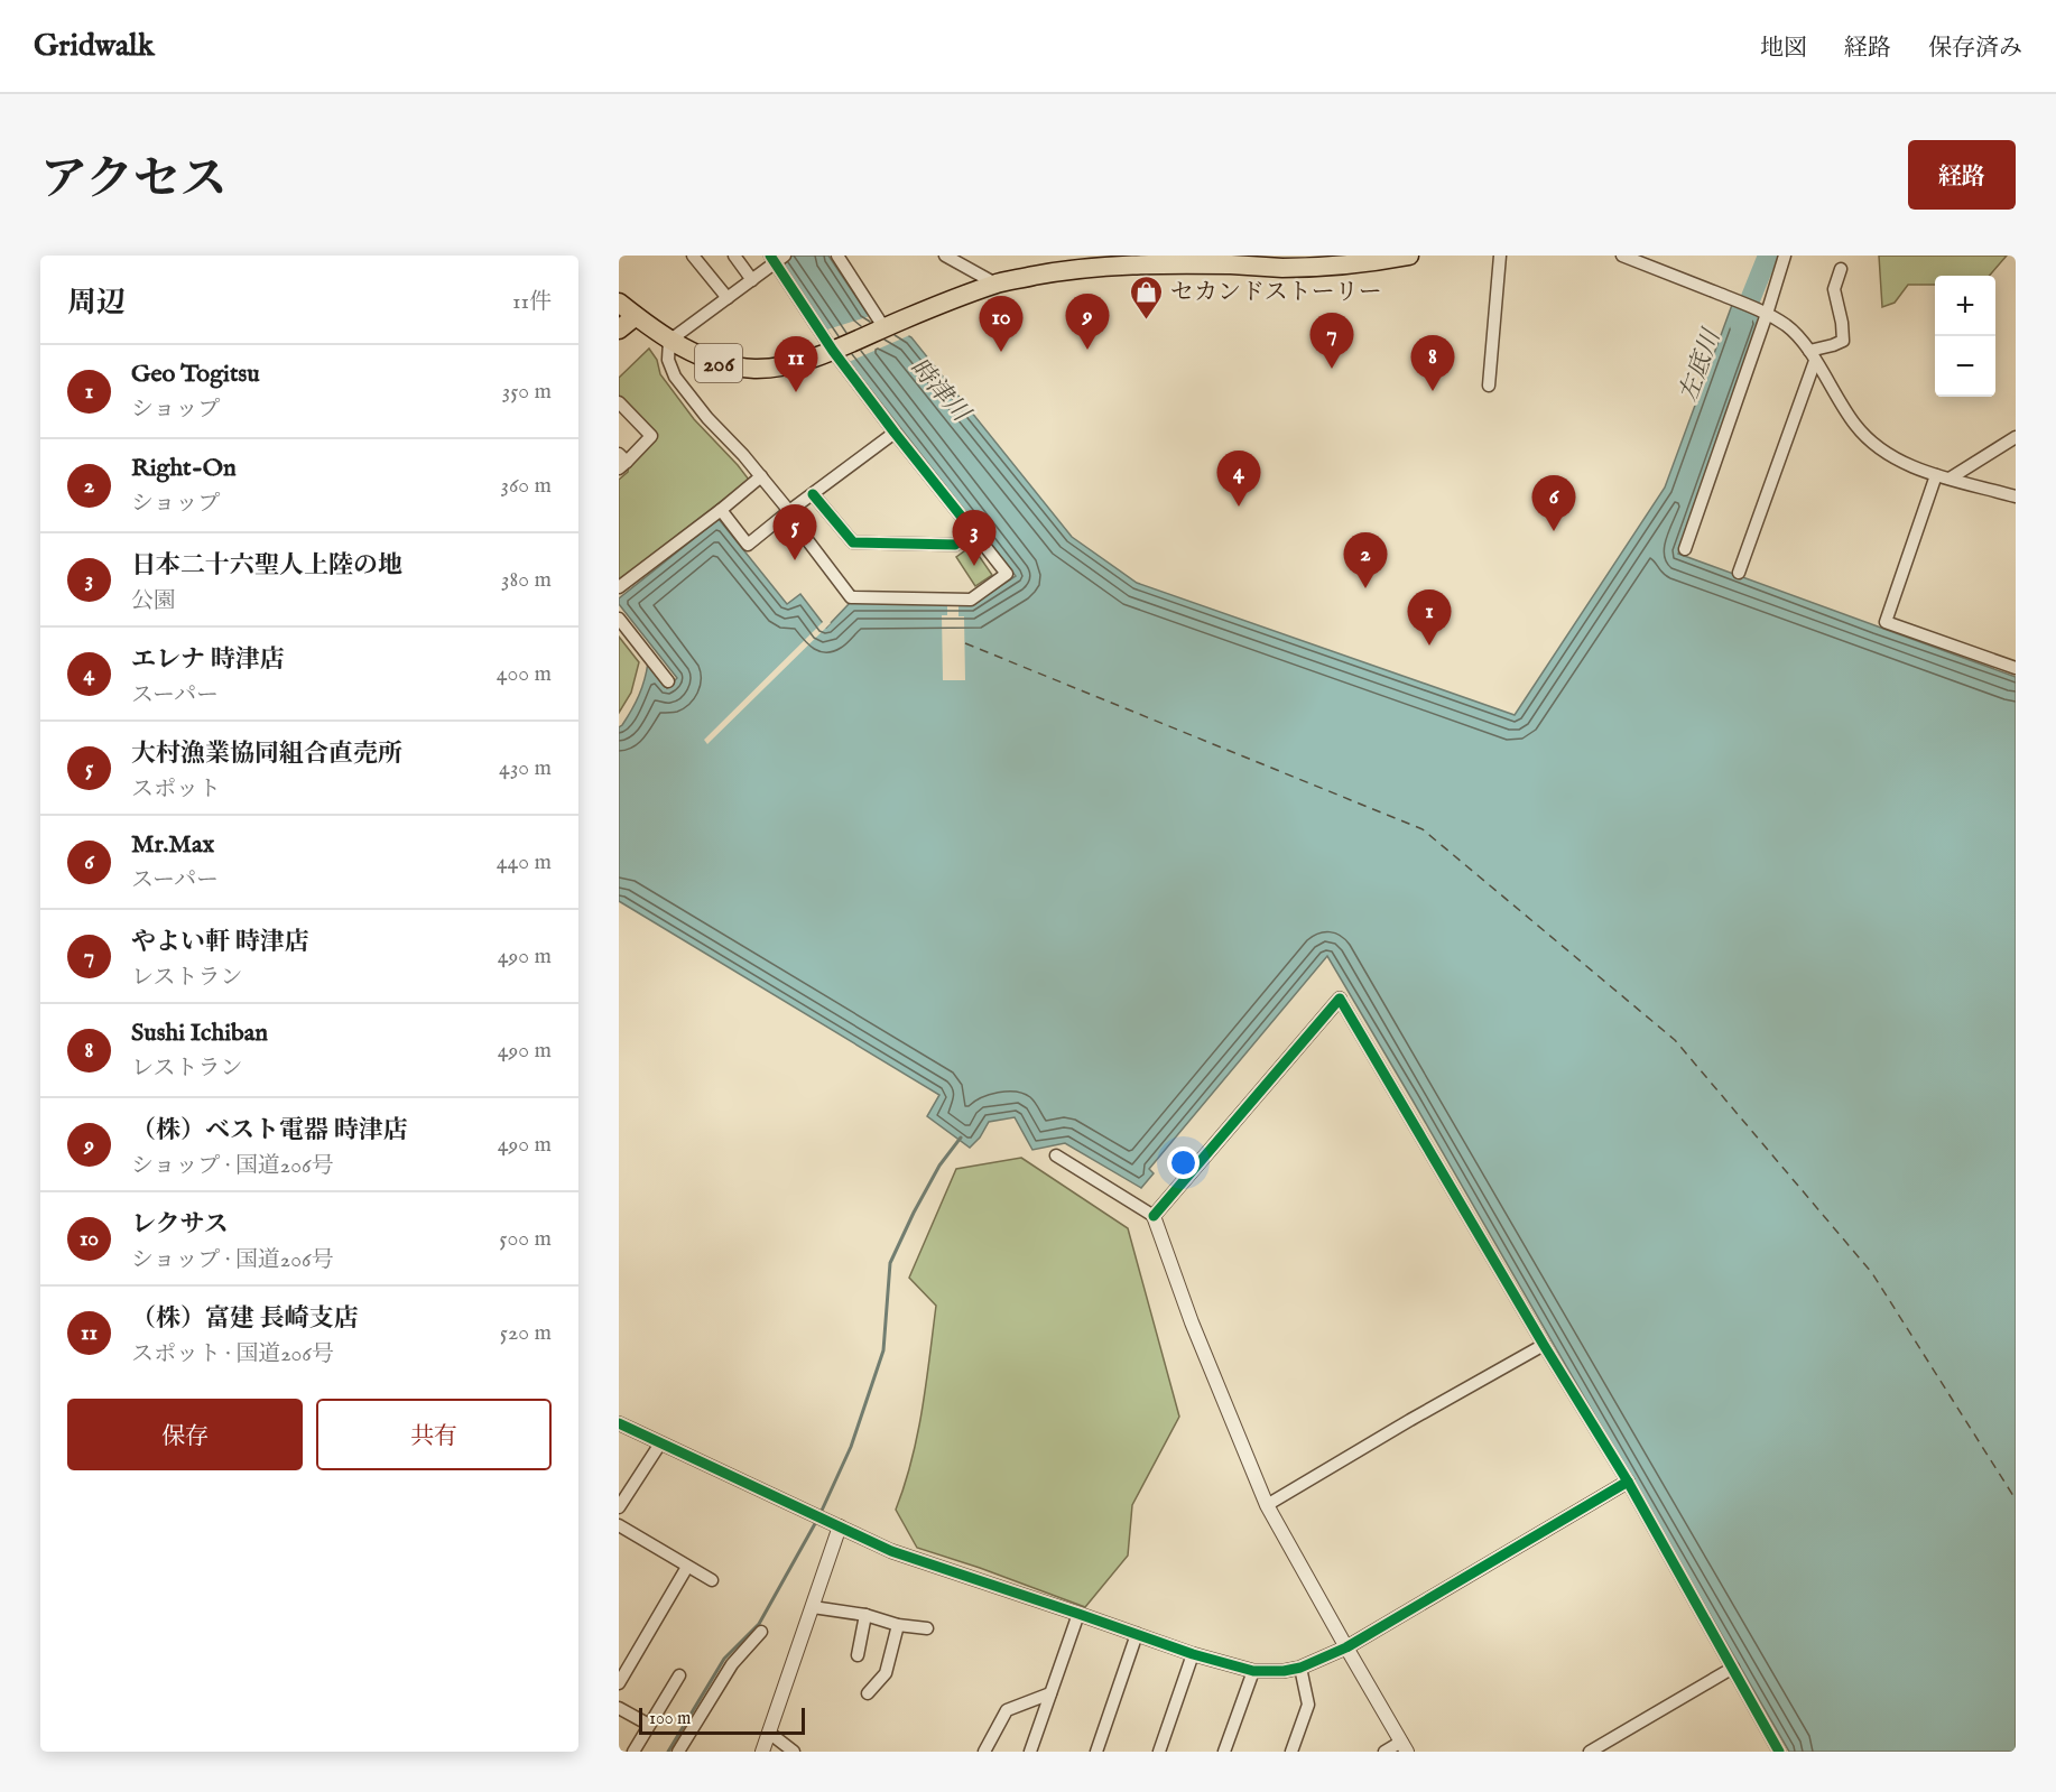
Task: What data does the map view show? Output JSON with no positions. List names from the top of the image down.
{
  "streets": {
    "highway": ["206"]
  },
  "water": ["左底川", "時津川"],
  "places": {
    "shop": ["セカンドストーリー"]
  },
  "scale_bar": "100 m",
  "page": {
    "header": "Gridwalk",
    "nav": ["地図", "経路", "保存済み"],
    "title": "アクセス",
    "buttons": [
      "経路",
      ["保存", "共有"]
    ],
    "heading": ["周辺", "11件"],
    "map_buttons": ["+", "−"],
    "pins": [
      "9",
      "10",
      "7",
      "8",
      "11",
      "4",
      "6",
      "5",
      "3",
      "2",
      "1"
    ],
    "list": [
      {
        "mark": "1",
        "name": "Geo Togitsu",
        "note": "ショップ",
        "value": "350 m"
      },
      {
        "mark": "2",
        "name": "Right-On",
        "note": "ショップ",
        "value": "360 m"
      },
      {
        "mark": "3",
        "name": "日本二十六聖人上陸の地",
        "note": "公園",
        "value": "380 m"
      },
      {
        "mark": "4",
        "name": "エレナ 時津店",
        "note": "スーパー",
        "value": "400 m"
      },
      {
        "mark": "5",
        "name": "大村漁業協同組合直売所",
        "note": "スポット",
        "value": "430 m"
      },
      {
        "mark": "6",
        "name": "Mr.Max",
        "note": "スーパー",
        "value": "440 m"
      },
      {
        "mark": "7",
        "name": "やよい軒 時津店",
        "note": "レストラン",
        "value": "490 m"
      },
      {
        "mark": "8",
        "name": "Sushi Ichiban",
        "note": "レストラン",
        "value": "490 m"
      },
      {
        "mark": "9",
        "name": "（株）ベスト電器 時津店",
        "note": "ショップ · 国道206号",
        "value": "490 m"
      },
      {
        "mark": "10",
        "name": "レクサス",
        "note": "ショップ · 国道206号",
        "value": "500 m"
      },
      {
        "mark": "11",
        "name": "（株）富建 長崎支店",
        "note": "スポット · 国道206号",
        "value": "520 m"
      }
    ],
    "scale": "100 m"
  }
}
